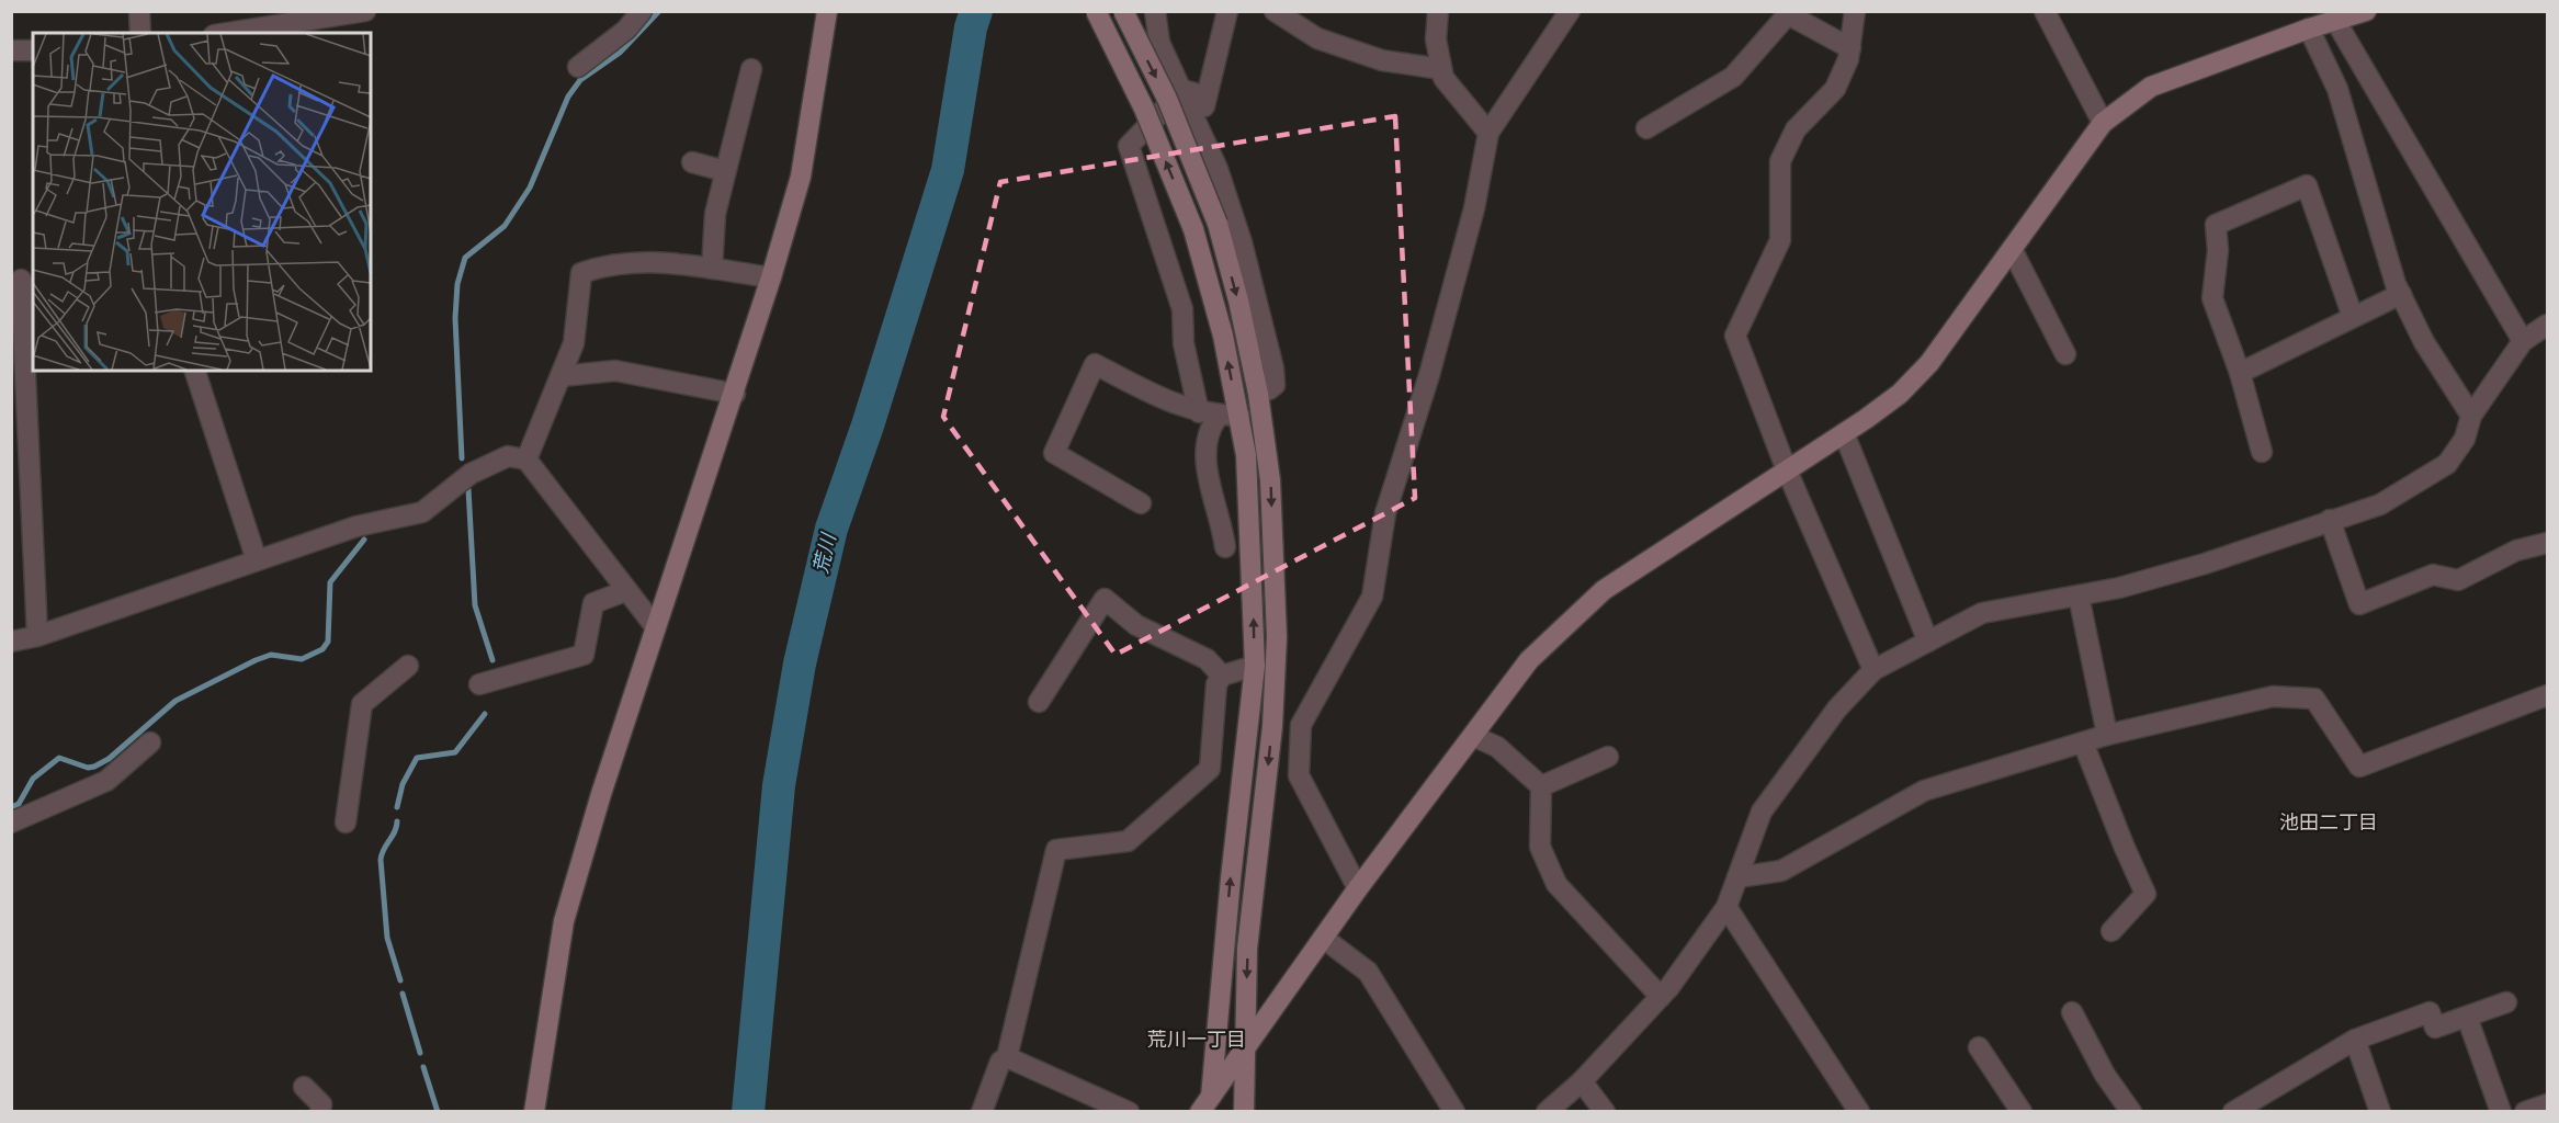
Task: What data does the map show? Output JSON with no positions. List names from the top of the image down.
{
  "districts": ["池田二丁目", "荒川一丁目"],
  "water": ["荒川"]
}
